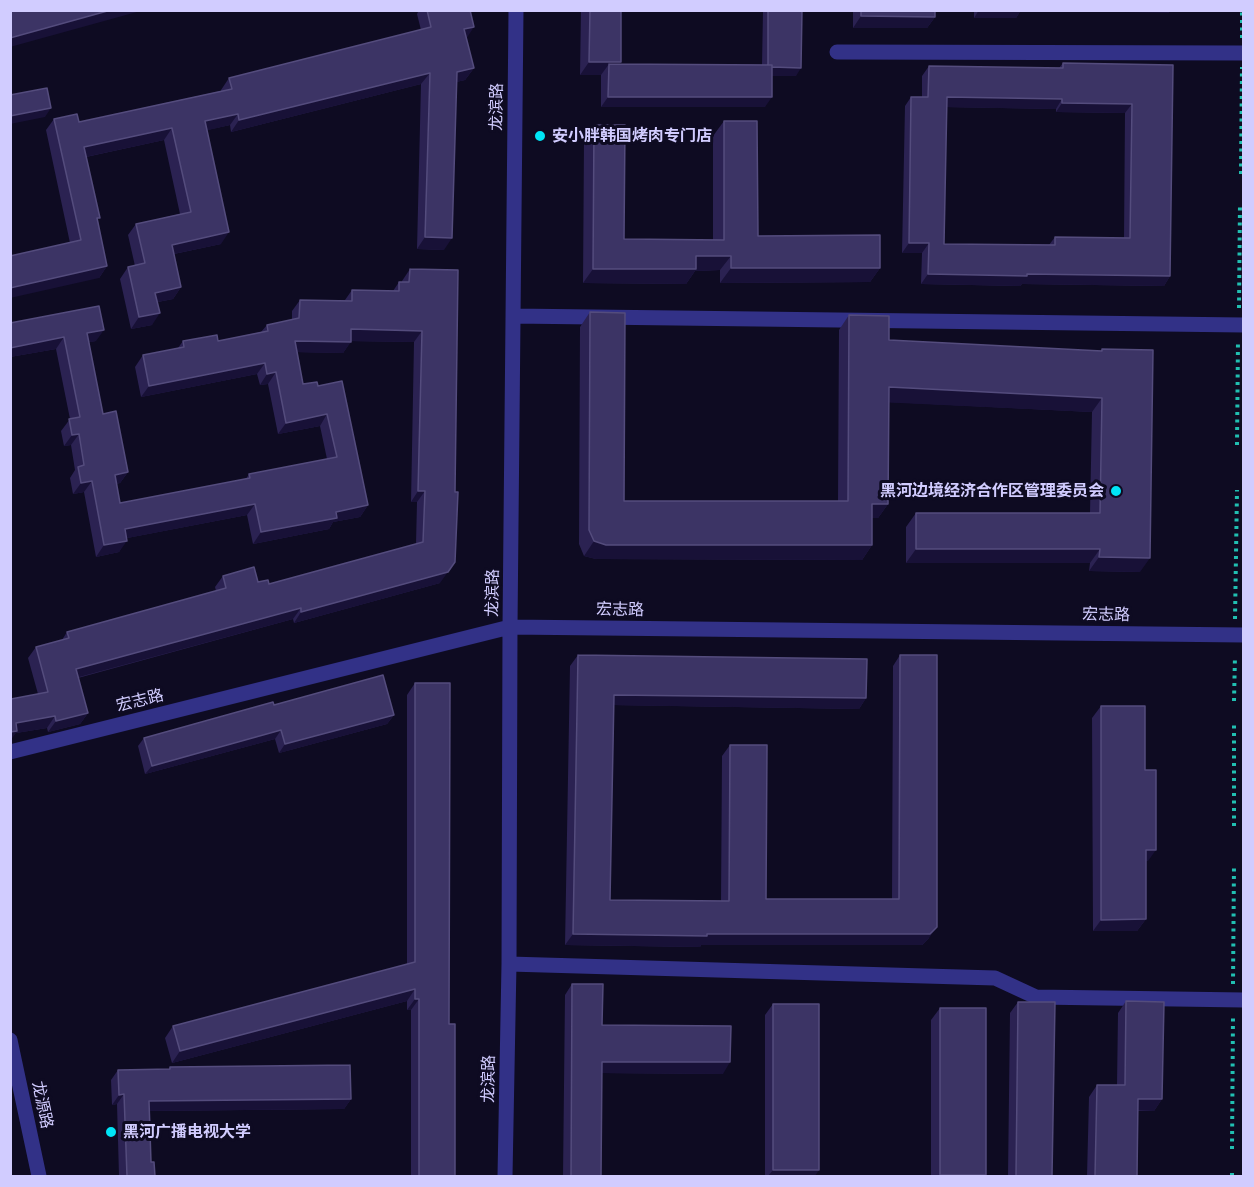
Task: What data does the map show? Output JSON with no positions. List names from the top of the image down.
{
  "streets": {
    "street": ["龙滨路", "宏志路", "龙源路"]
  },
  "crossings": [
    ["龙滨路", "宏志路"]
  ],
  "places": ["安小胖韩国烤肉专门店", "黑河边境经济合作区管理委员会", "黑河广播电视大学"]
}
